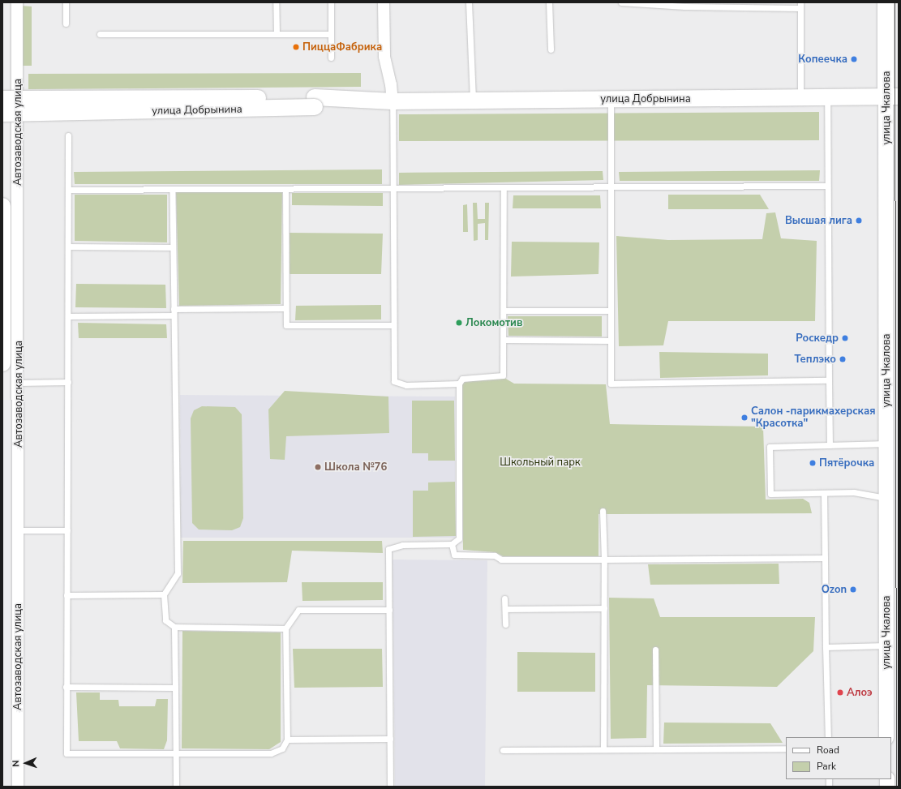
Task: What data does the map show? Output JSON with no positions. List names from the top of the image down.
{
  "streets": {
    "main road": ["улица Добрынина", "улица Чкалова"],
    "street": ["Автозаводская улица"]
  },
  "crossings": [
    ["улица Добрынина", "улица Чкалова"]
  ],
  "parks": ["Школьный парк"],
  "places": [
    "ПиццаФабрика",
    "Копеечка",
    "Высшая лига",
    "Локомотив",
    "Роскедр",
    "Теплэко",
    "Салон -парикмахерская \"Красотка\"",
    "Пятёрочка",
    "Школа №76",
    "Ozon",
    "Алоэ"
  ],
  "legend": ["Road", "Park"],
  "north": "left"
}
